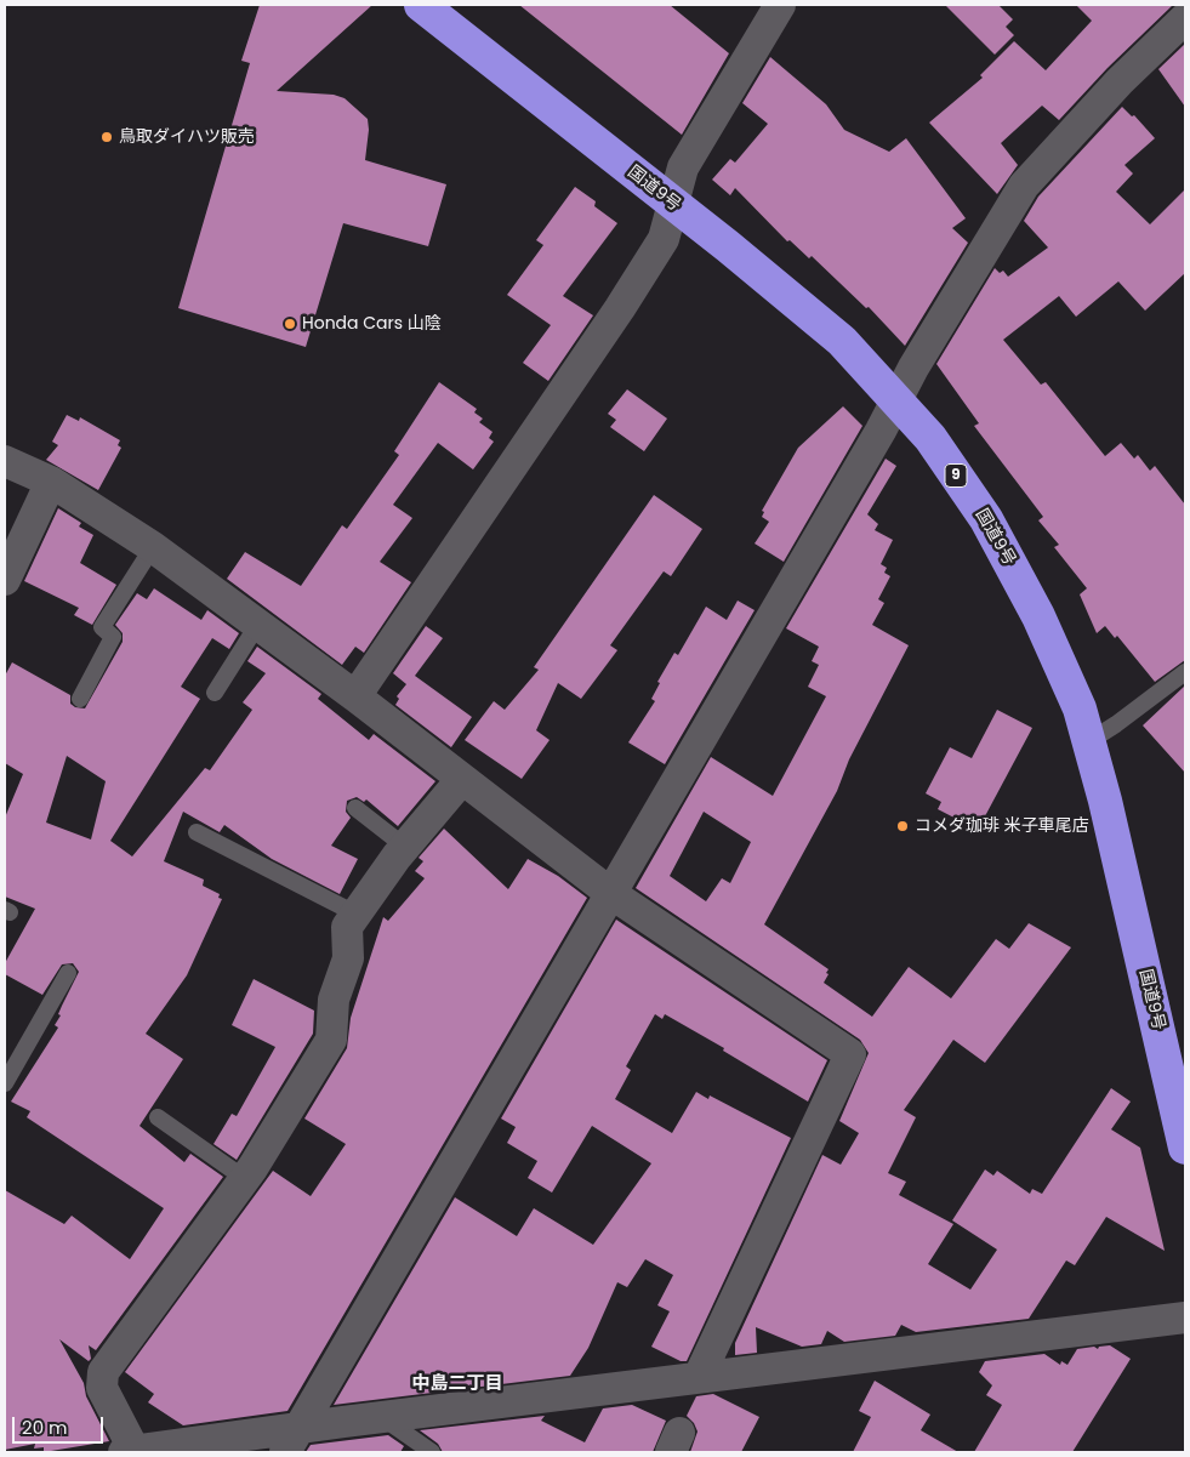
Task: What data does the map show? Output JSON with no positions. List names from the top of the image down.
{
  "streets": {
    "highway": ["国道9号", "9"]
  },
  "districts": ["中島二丁目"],
  "places": ["鳥取ダイハツ販売", "Honda Cars 山陰", "コメダ珈琲 米子車尾店"],
  "scale_bar": "20 m"
}
